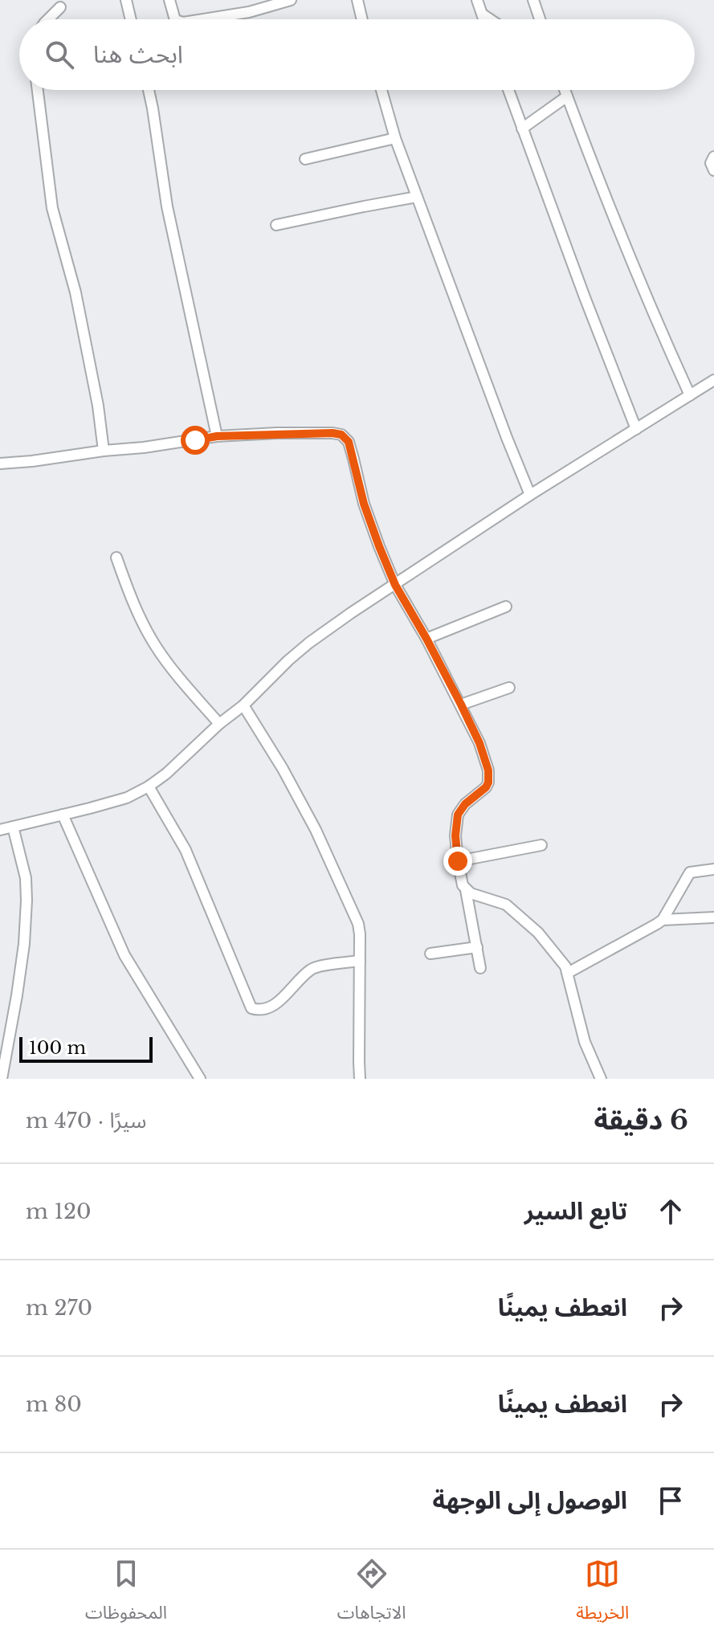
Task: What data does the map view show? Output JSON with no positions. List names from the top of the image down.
{
  "scale_bar": "100 m",
  "page": {
    "search": "ابحث هنا",
    "scale": "100 m",
    "heading": ["6 دقيقة", "سيرًا · 470 m"],
    "list": [
      ["تابع السير", "120 m"],
      ["انعطف يمينًا", "270 m"],
      ["انعطف يمينًا", "80 m"],
      "الوصول إلى الوجهة"
    ],
    "nav": ["الخريطة", "الاتجاهات", "المحفوظات"]
  }
}
